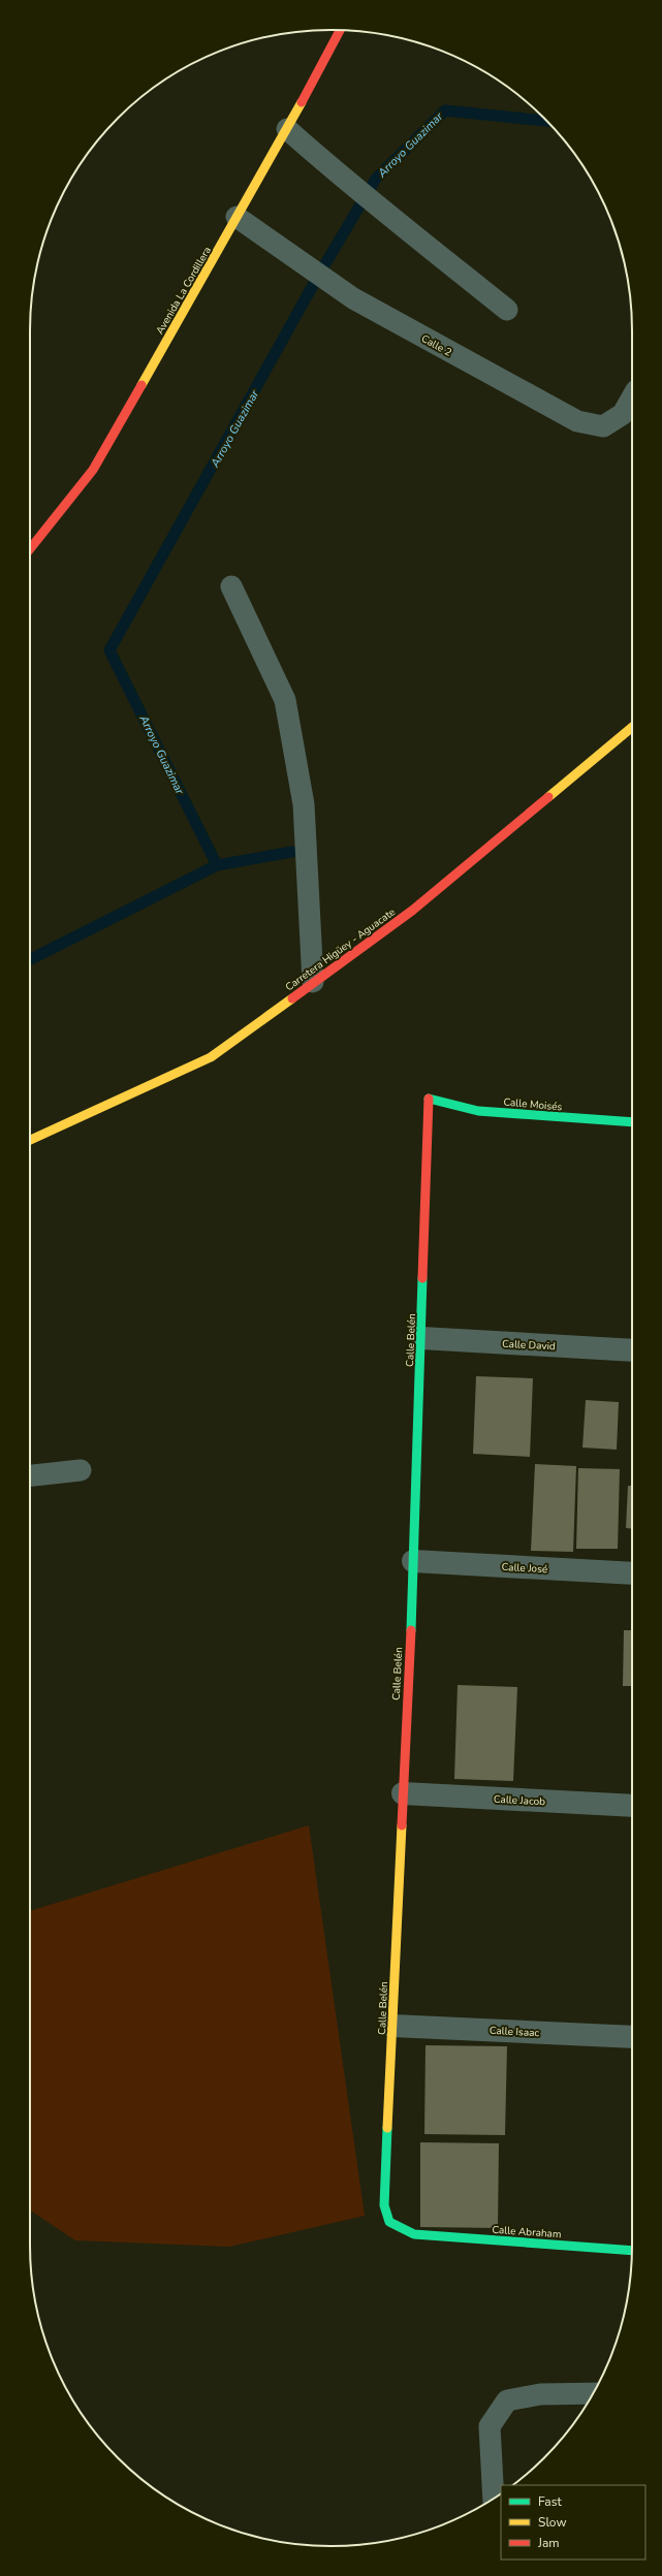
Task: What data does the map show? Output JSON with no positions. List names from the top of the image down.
{
  "streets": {
    "street": [
      "Avenida La Cordillera",
      "Carretera Higüey - Aguacate",
      "Calle Moisés",
      "Calle Belén",
      "Calle David",
      "Calle José",
      "Calle Jacob",
      "Calle Isaac",
      "Calle Abraham"
    ],
    "lane": ["Calle 2"]
  },
  "crossings": [
    ["Avenida La Cordillera", "Calle 2"],
    ["Calle Moisés", "Calle Belén"],
    ["Calle Belén", "Calle David"],
    ["Calle Belén", "Calle José"],
    ["Calle Belén", "Calle Jacob"],
    ["Calle Belén", "Calle Isaac"],
    ["Calle Belén", "Calle Abraham"]
  ],
  "water": ["Arroyo Guazimar"],
  "legend": ["Fast", "Slow", "Jam"]
}
